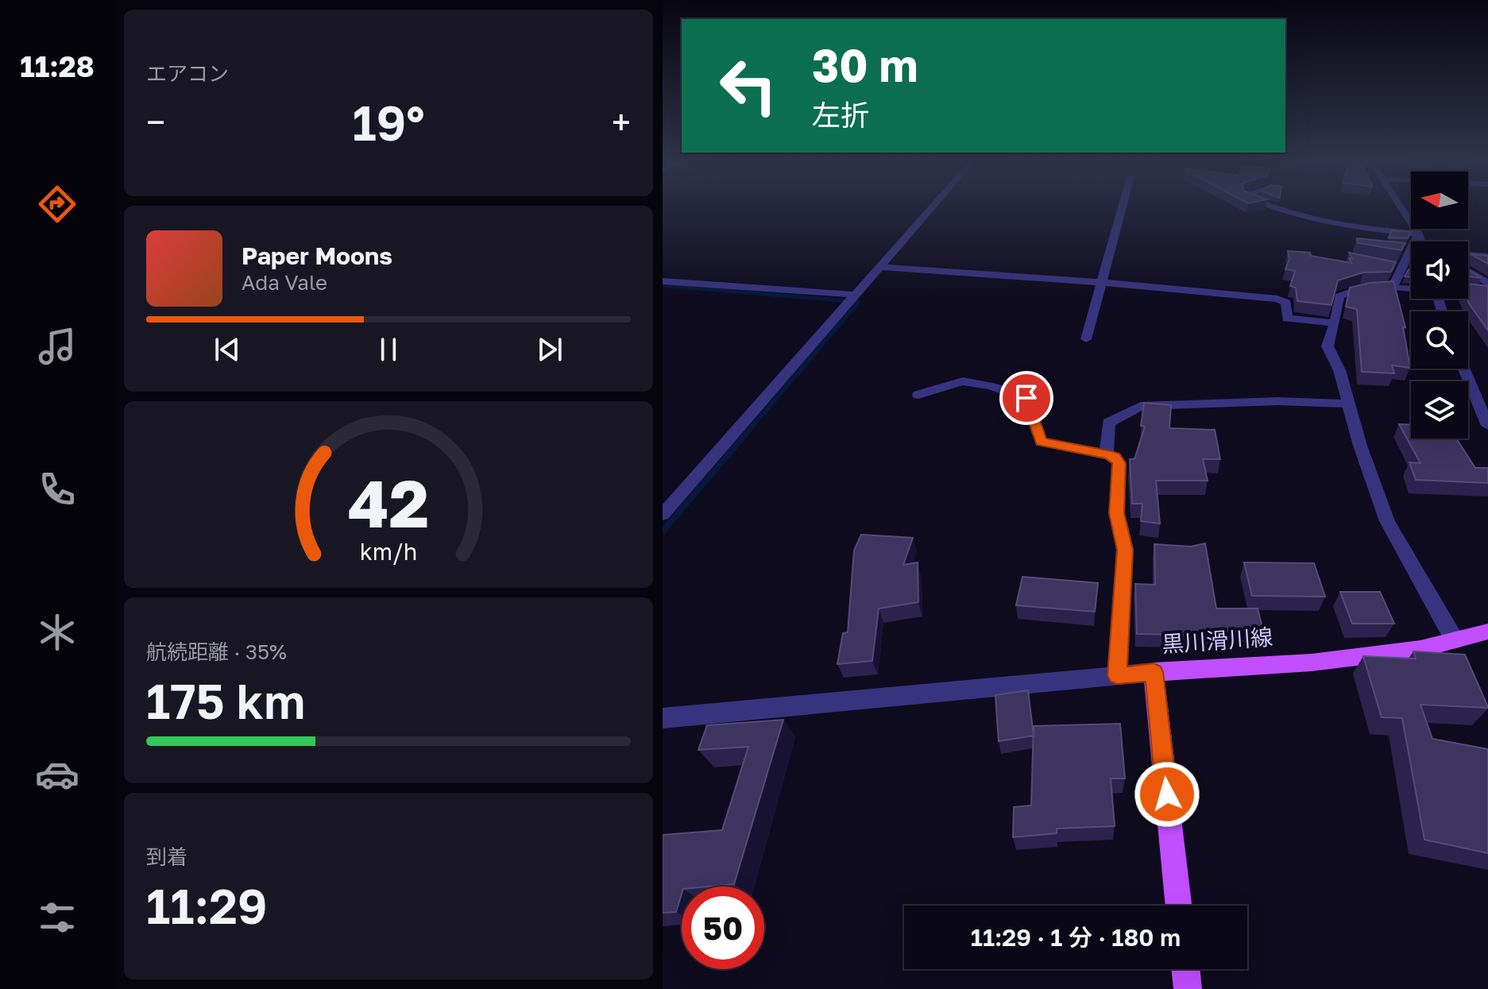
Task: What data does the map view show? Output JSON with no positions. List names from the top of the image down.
{
  "streets": {
    "main road": ["黒川滑川線"]
  },
  "north": "left",
  "page": {
    "tabs": "11:28",
    "tile": [
      "エアコン",
      ["航続距離 · 35%", "175 km"],
      ["到着", "11:29"]
    ],
    "turn": ["30 m", "左折"],
    "heat": ["−", "19°", "+"],
    "song": ["Paper Moons", "Ada Vale"],
    "limit": "50",
    "trip": "11:29 · 1 分 · 180 m",
    "gauge": ["42", "km/h"]
  }
}
